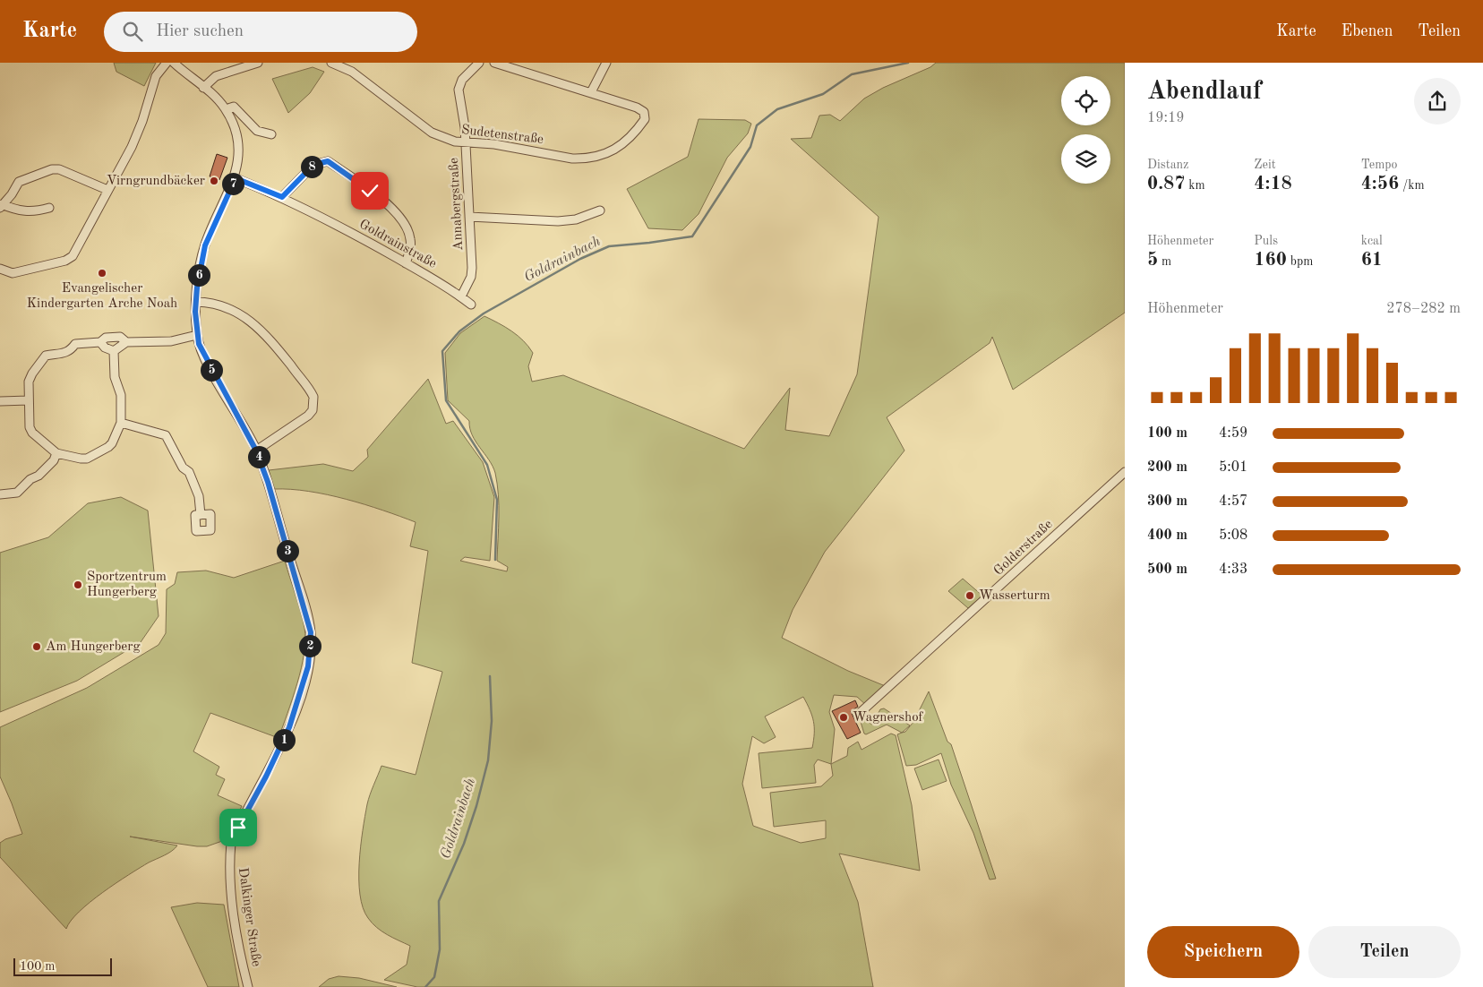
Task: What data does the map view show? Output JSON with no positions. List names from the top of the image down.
{
  "streets": {
    "street": [
      "Sudetenstraße",
      "Annabergstraße",
      "Goldrainstraße",
      "Golderstraße",
      "Dalkinger Straße"
    ]
  },
  "crossings": [
    ["Sudetenstraße", "Annabergstraße"],
    ["Annabergstraße", "Goldrainstraße"],
    ["Goldrainstraße", "Dalkinger Straße"]
  ],
  "water": ["Goldrainbach"],
  "places": [
    "Virngrundbäcker",
    "Evangelischer Kindergarten Arche Noah",
    "Sportzentrum Hungerberg",
    "Wasserturm",
    "Am Hungerberg",
    "Wagnershof"
  ],
  "scale_bar": "100 m",
  "page": {
    "header": "Karte",
    "search": "Hier suchen",
    "nav": ["Karte", "Ebenen", "Teilen"],
    "heading": ["Abendlauf", "19:19"],
    "stats": [
      ["Distanz", "0.87 km"],
      ["Zeit", "4:18"],
      ["Tempo", "4:56 /km"],
      ["Höhenmeter", "5 m"],
      ["Puls", "160 bpm"],
      ["kcal", "61"]
    ],
    "pins": [
      "8",
      "7",
      "6",
      "5",
      "4",
      "3",
      "2",
      "1"
    ],
    "chart": ["Höhenmeter", "278–282 m"],
    "list": [
      {
        "name": "100 m",
        "note": "4:59"
      },
      {
        "name": "200 m",
        "note": "5:01"
      },
      {
        "name": "300 m",
        "note": "4:57"
      },
      {
        "name": "400 m",
        "note": "5:08"
      },
      {
        "name": "500 m",
        "note": "4:33"
      }
    ],
    "buttons": ["Speichern", "Teilen"],
    "scale": "100 m"
  }
}
